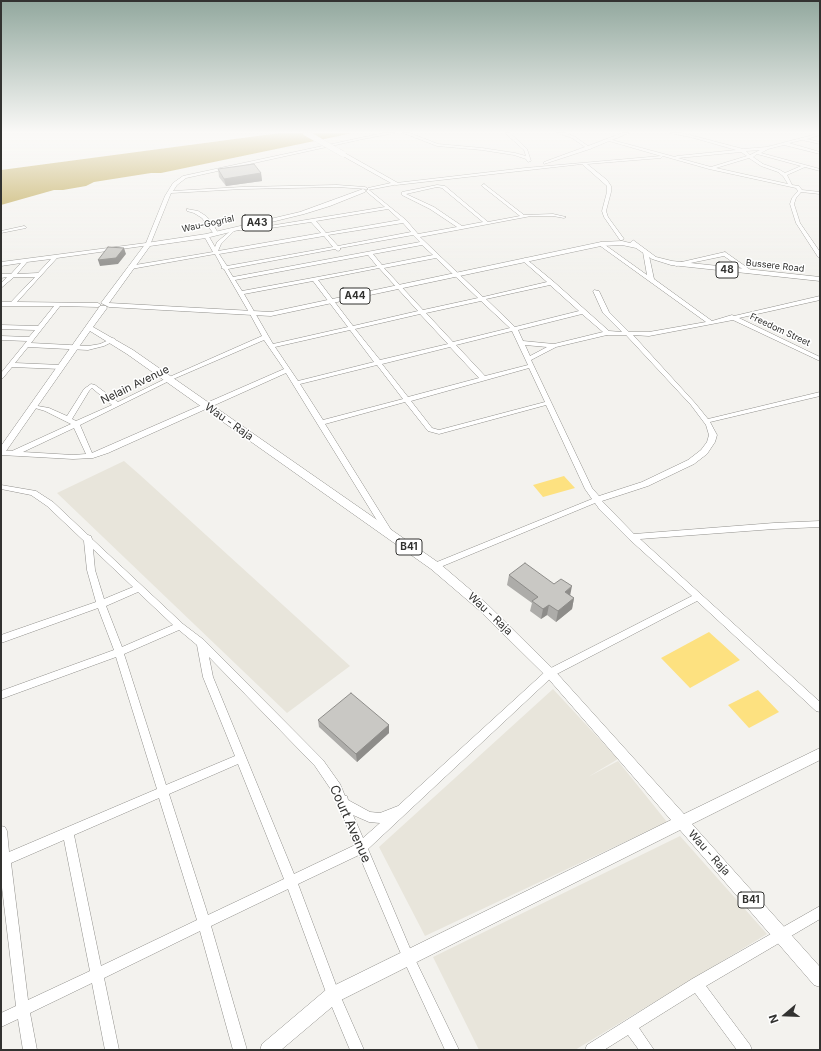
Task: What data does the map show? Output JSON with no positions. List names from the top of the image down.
{
  "streets": {
    "main road": [
      "A43",
      "Wau-Gogrial",
      "Bussere Road",
      "48",
      "A44",
      "Wau - Raja",
      "B41"
    ],
    "street": ["Freedom Street", "Nelain Avenue", "Court Avenue"]
  },
  "crossings": [
    ["Bussere Road", "A44"],
    ["Nelain Avenue", "Wau - Raja"]
  ],
  "north": "left"
}
